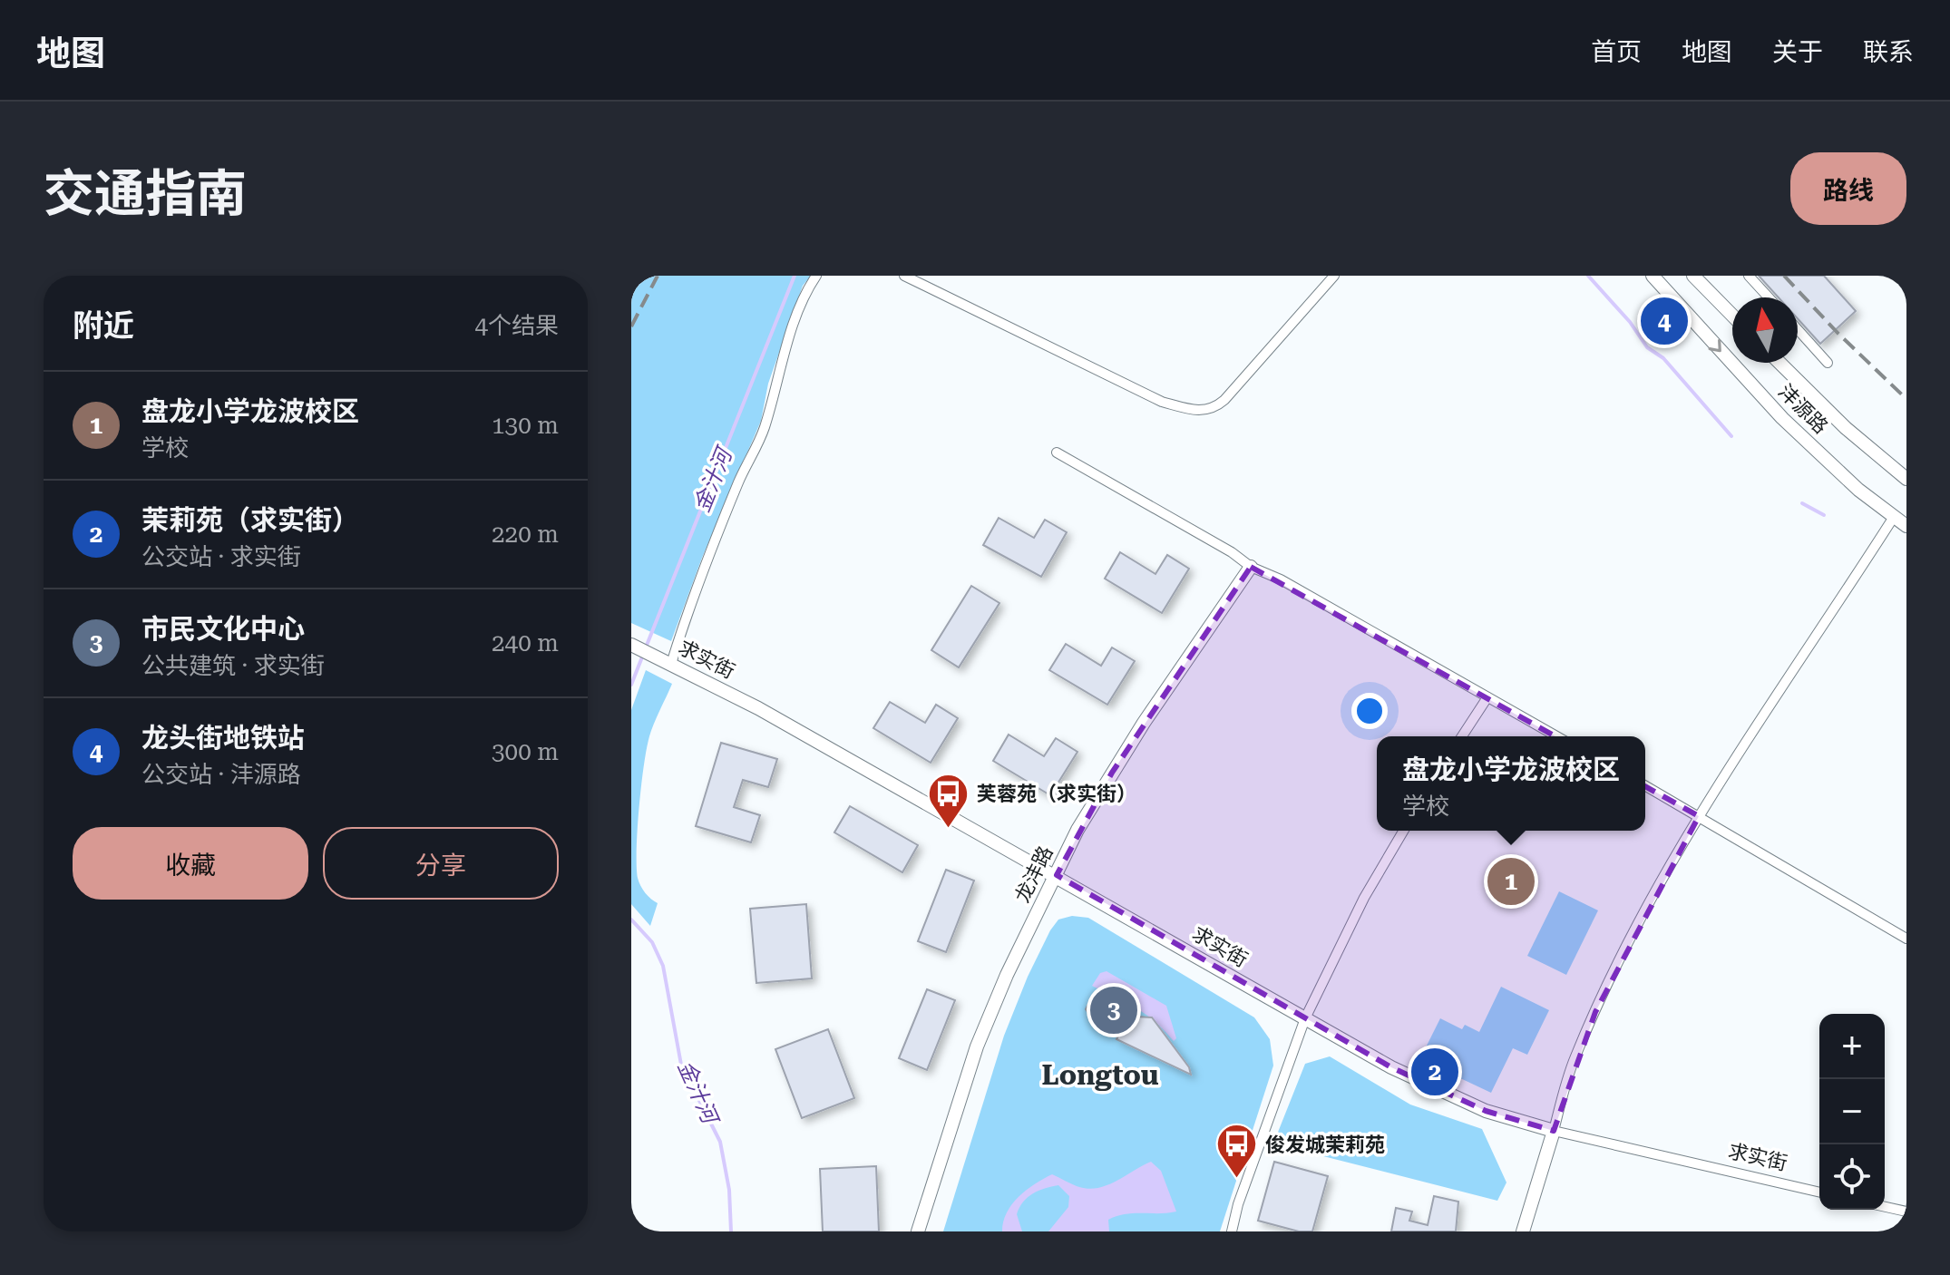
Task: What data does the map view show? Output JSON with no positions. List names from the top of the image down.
{
  "streets": {
    "street": ["沣源路", "求实街", "龙沣路"]
  },
  "crossings": [
    ["求实街", "龙沣路"]
  ],
  "districts": ["Longtou"],
  "water": ["金汁河"],
  "places": {
    "bus stop": ["芙蓉苑（求实街）", "俊发城茉莉苑"]
  },
  "north": "top",
  "page": {
    "header": "地图",
    "nav": [
      "首页",
      "地图",
      "关于",
      "联系"
    ],
    "title": "交通指南",
    "buttons": [
      "路线",
      ["收藏", "分享"]
    ],
    "heading": ["附近", "4个结果"],
    "pins": [
      "4",
      "1",
      "3",
      "2"
    ],
    "list": [
      {
        "mark": "1",
        "name": "盘龙小学龙波校区",
        "note": "学校",
        "value": "130 m"
      },
      {
        "mark": "2",
        "name": "茉莉苑（求实街）",
        "note": "公交站 · 求实街",
        "value": "220 m"
      },
      {
        "mark": "3",
        "name": "市民文化中心",
        "note": "公共建筑 · 求实街",
        "value": "240 m"
      },
      {
        "mark": "4",
        "name": "龙头街地铁站",
        "note": "公交站 · 沣源路",
        "value": "300 m"
      }
    ],
    "popup": ["盘龙小学龙波校区", "学校"],
    "map_buttons": ["+", "−"]
  }
}
